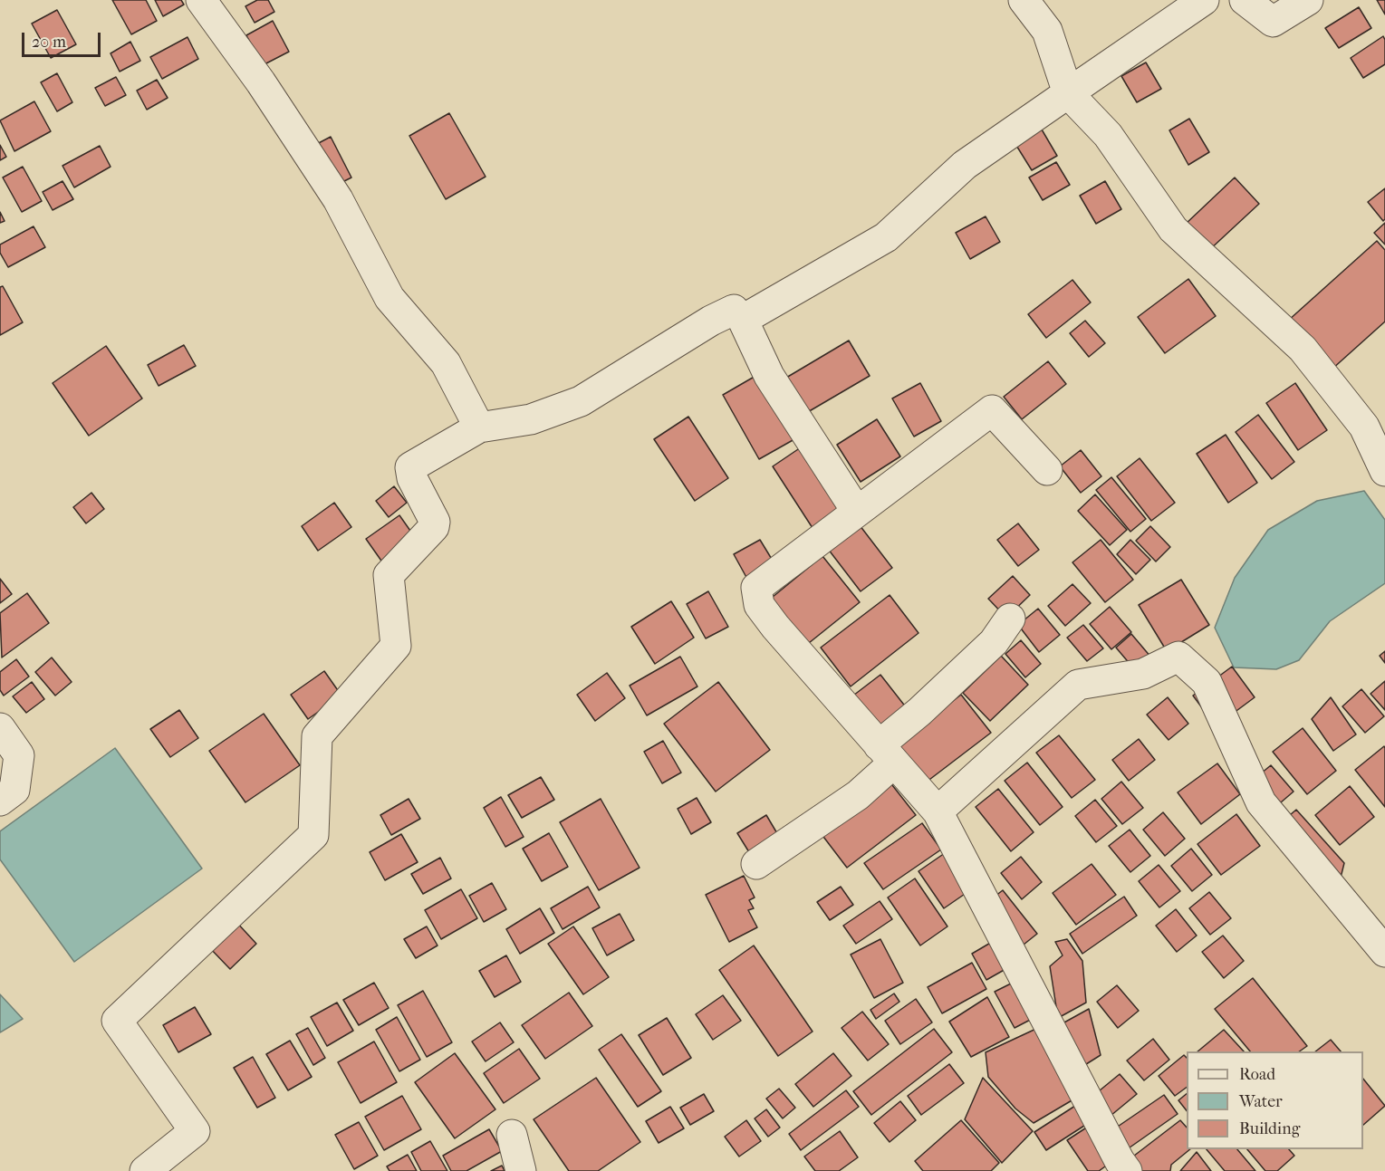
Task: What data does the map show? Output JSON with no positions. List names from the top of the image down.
{
  "legend": ["Road", "Water", "Building"],
  "scale_bar": "20 m"
}
